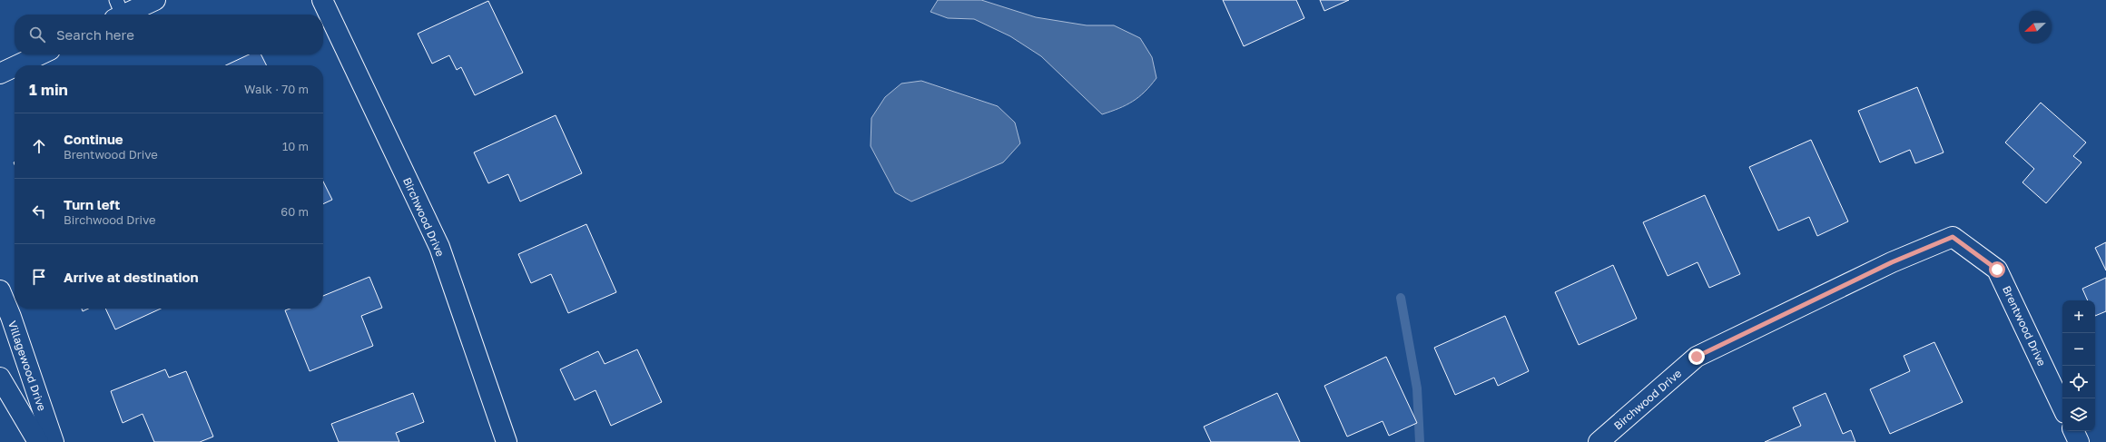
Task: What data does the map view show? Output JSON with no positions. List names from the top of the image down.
{
  "streets": {
    "street": ["Birchwood Drive", "Brentwood Drive", "Villagewood Drive"]
  },
  "crossings": [
    ["Birchwood Drive", "Brentwood Drive"]
  ],
  "north": "bottom left",
  "page": {
    "search": "Search here",
    "heading": ["1 min", "Walk · 70 m"],
    "list": [
      ["Continue", "Brentwood Drive", "10 m"],
      ["Turn left", "Birchwood Drive", "60 m"],
      "Arrive at destination"
    ],
    "map_buttons": ["+", "−"]
  }
}
